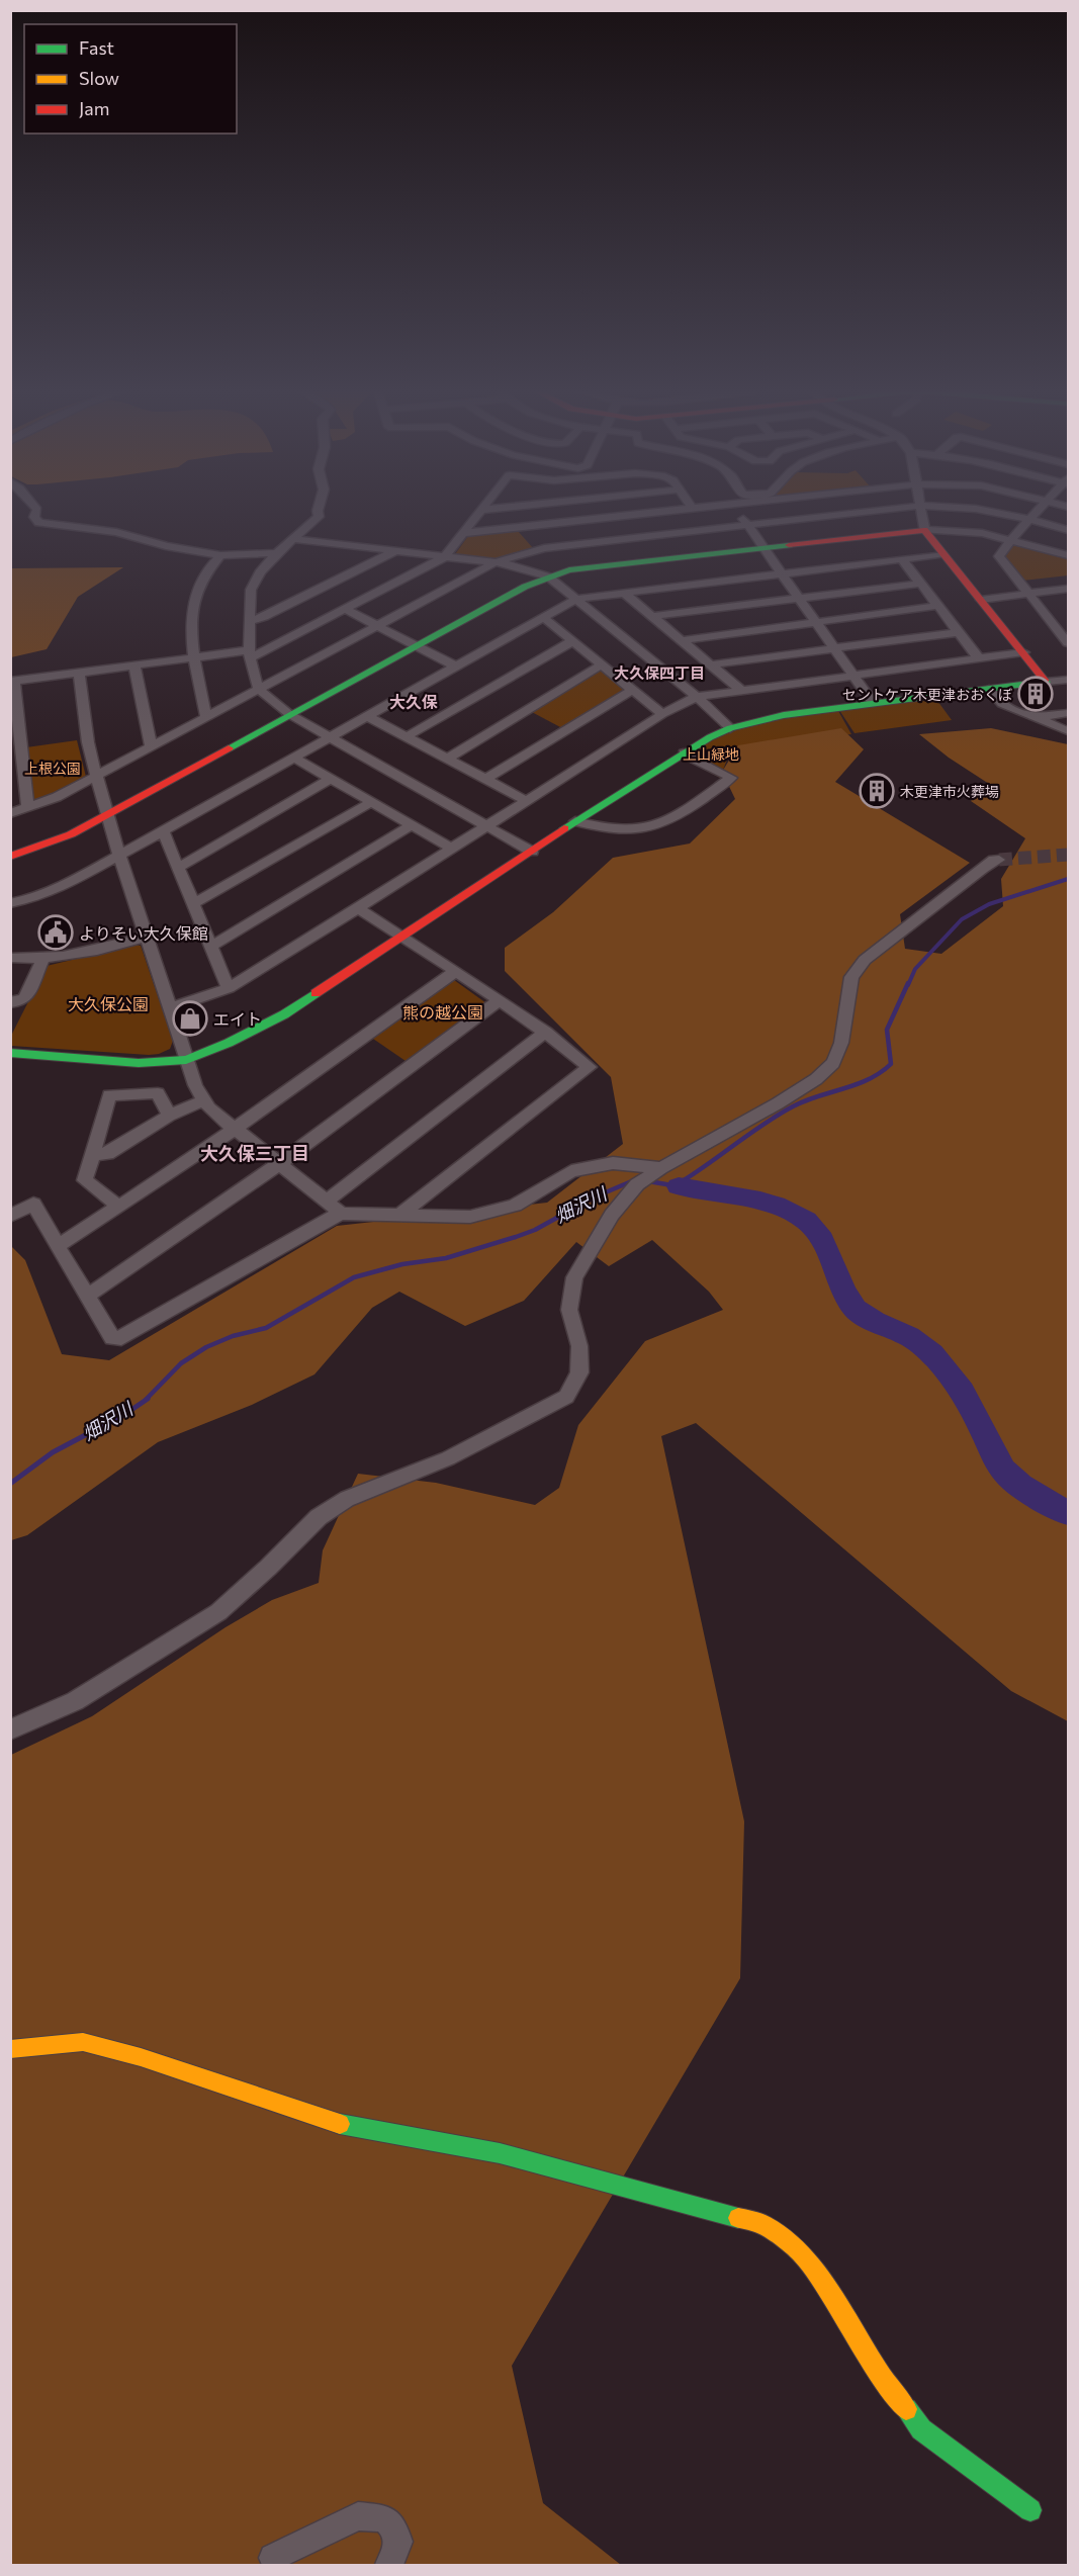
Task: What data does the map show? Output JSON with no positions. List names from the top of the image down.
{
  "districts": ["大久保四丁目", "大久保", "大久保三丁目"],
  "water": ["畑沢川"],
  "parks": [
    "上山緑地",
    "上根公園",
    "大久保公園",
    "熊の越公園"
  ],
  "places": {
    "building": ["セントケア木更津おおくぼ", "木更津市火葬場"],
    "public building": ["よりそい大久保館"],
    "shop": ["エイト"]
  },
  "legend": ["Fast", "Slow", "Jam"]
}
